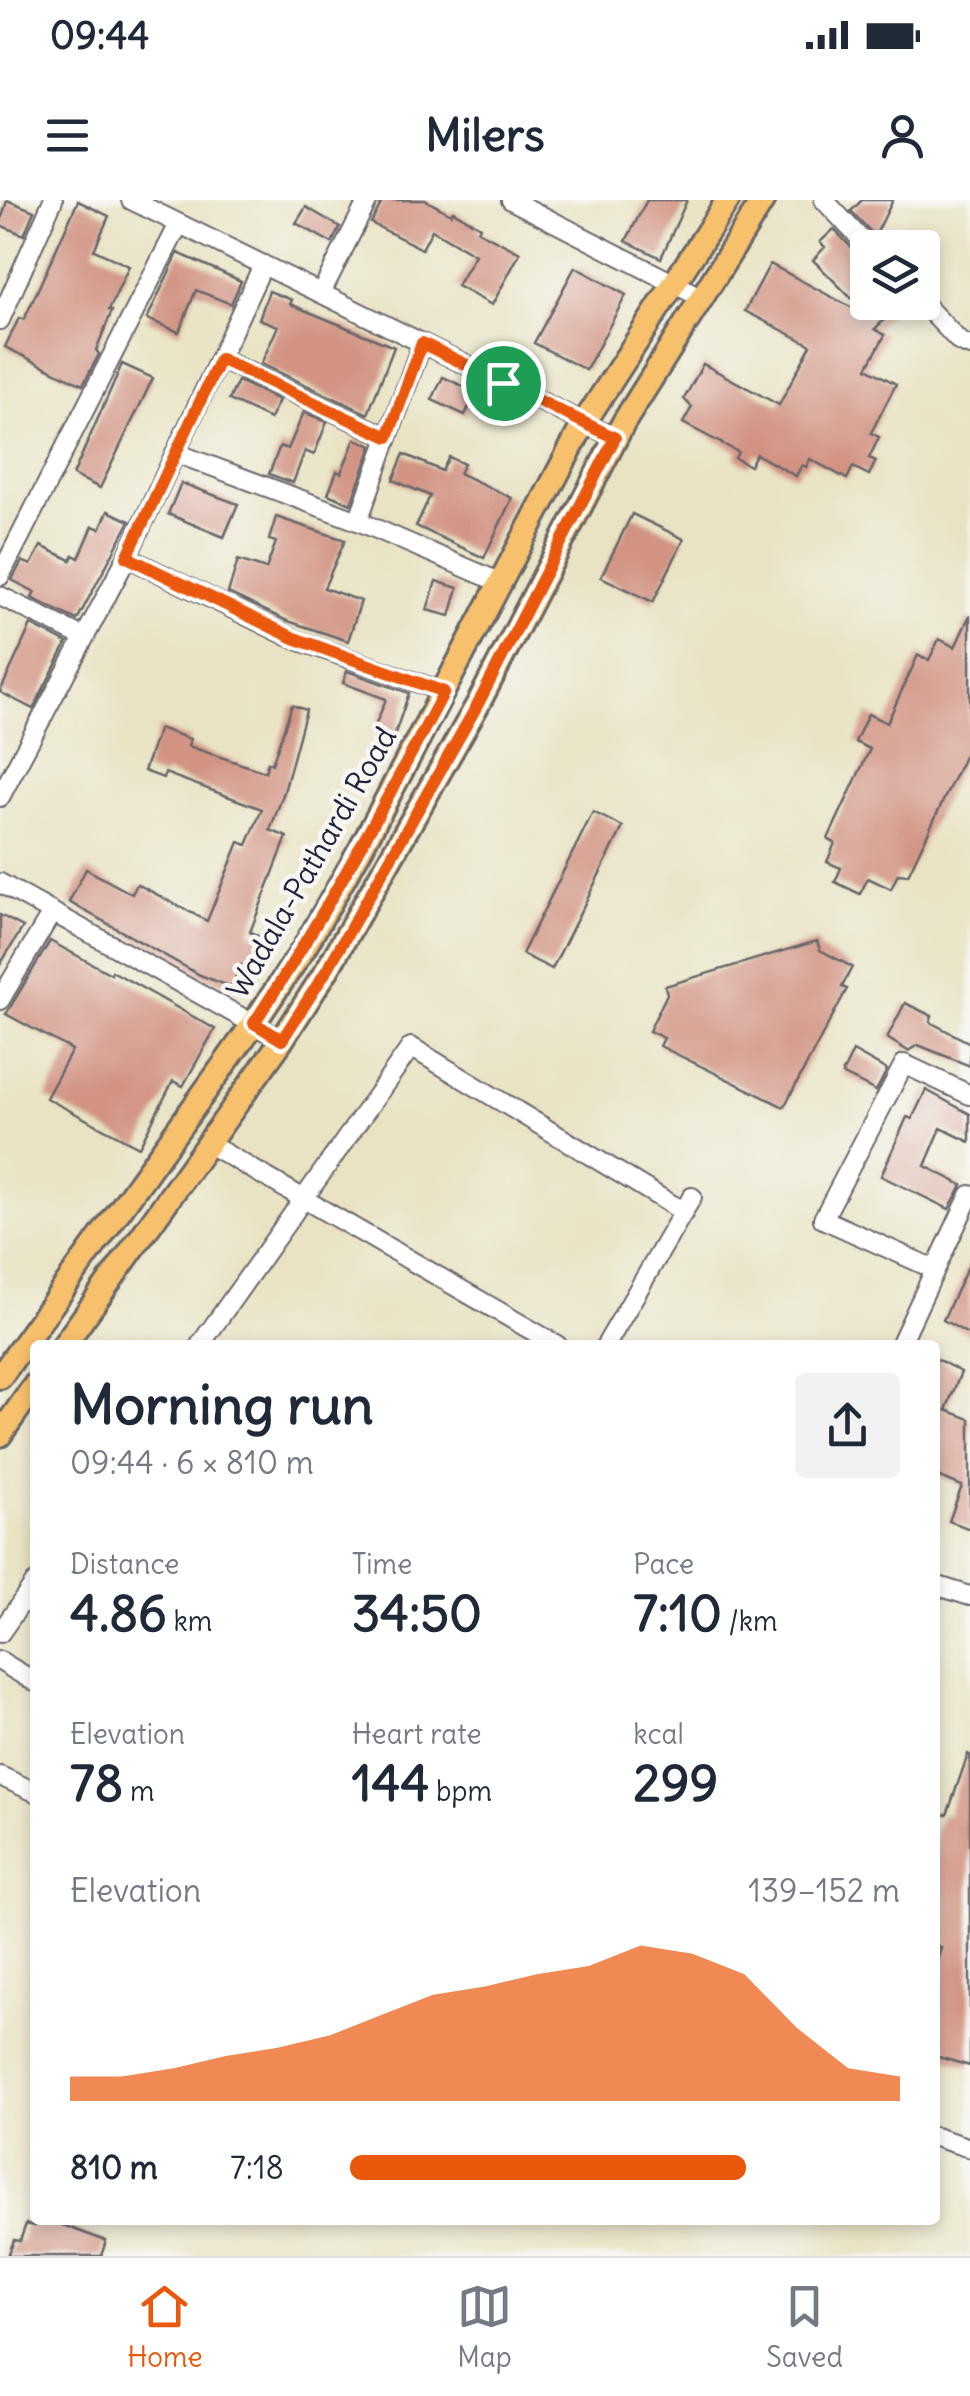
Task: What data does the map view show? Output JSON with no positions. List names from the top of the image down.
{
  "streets": {
    "main road": ["Wadala-Pathardi Road"]
  },
  "page": {
    "status": "09:44",
    "header": "Milers",
    "heading": ["Morning run", "09:44 · 6 × 810 m"],
    "stats": [
      ["Distance", "4.86 km"],
      ["Time", "34:50"],
      ["Pace", "7:10 /km"],
      ["Elevation", "78 m"],
      ["Heart rate", "144 bpm"],
      ["kcal", "299"]
    ],
    "chart": ["Elevation", "139–152 m"],
    "list": [
      {
        "name": "810 m",
        "note": "7:18"
      }
    ],
    "tabs": ["Home", "Map", "Saved"]
  }
}
